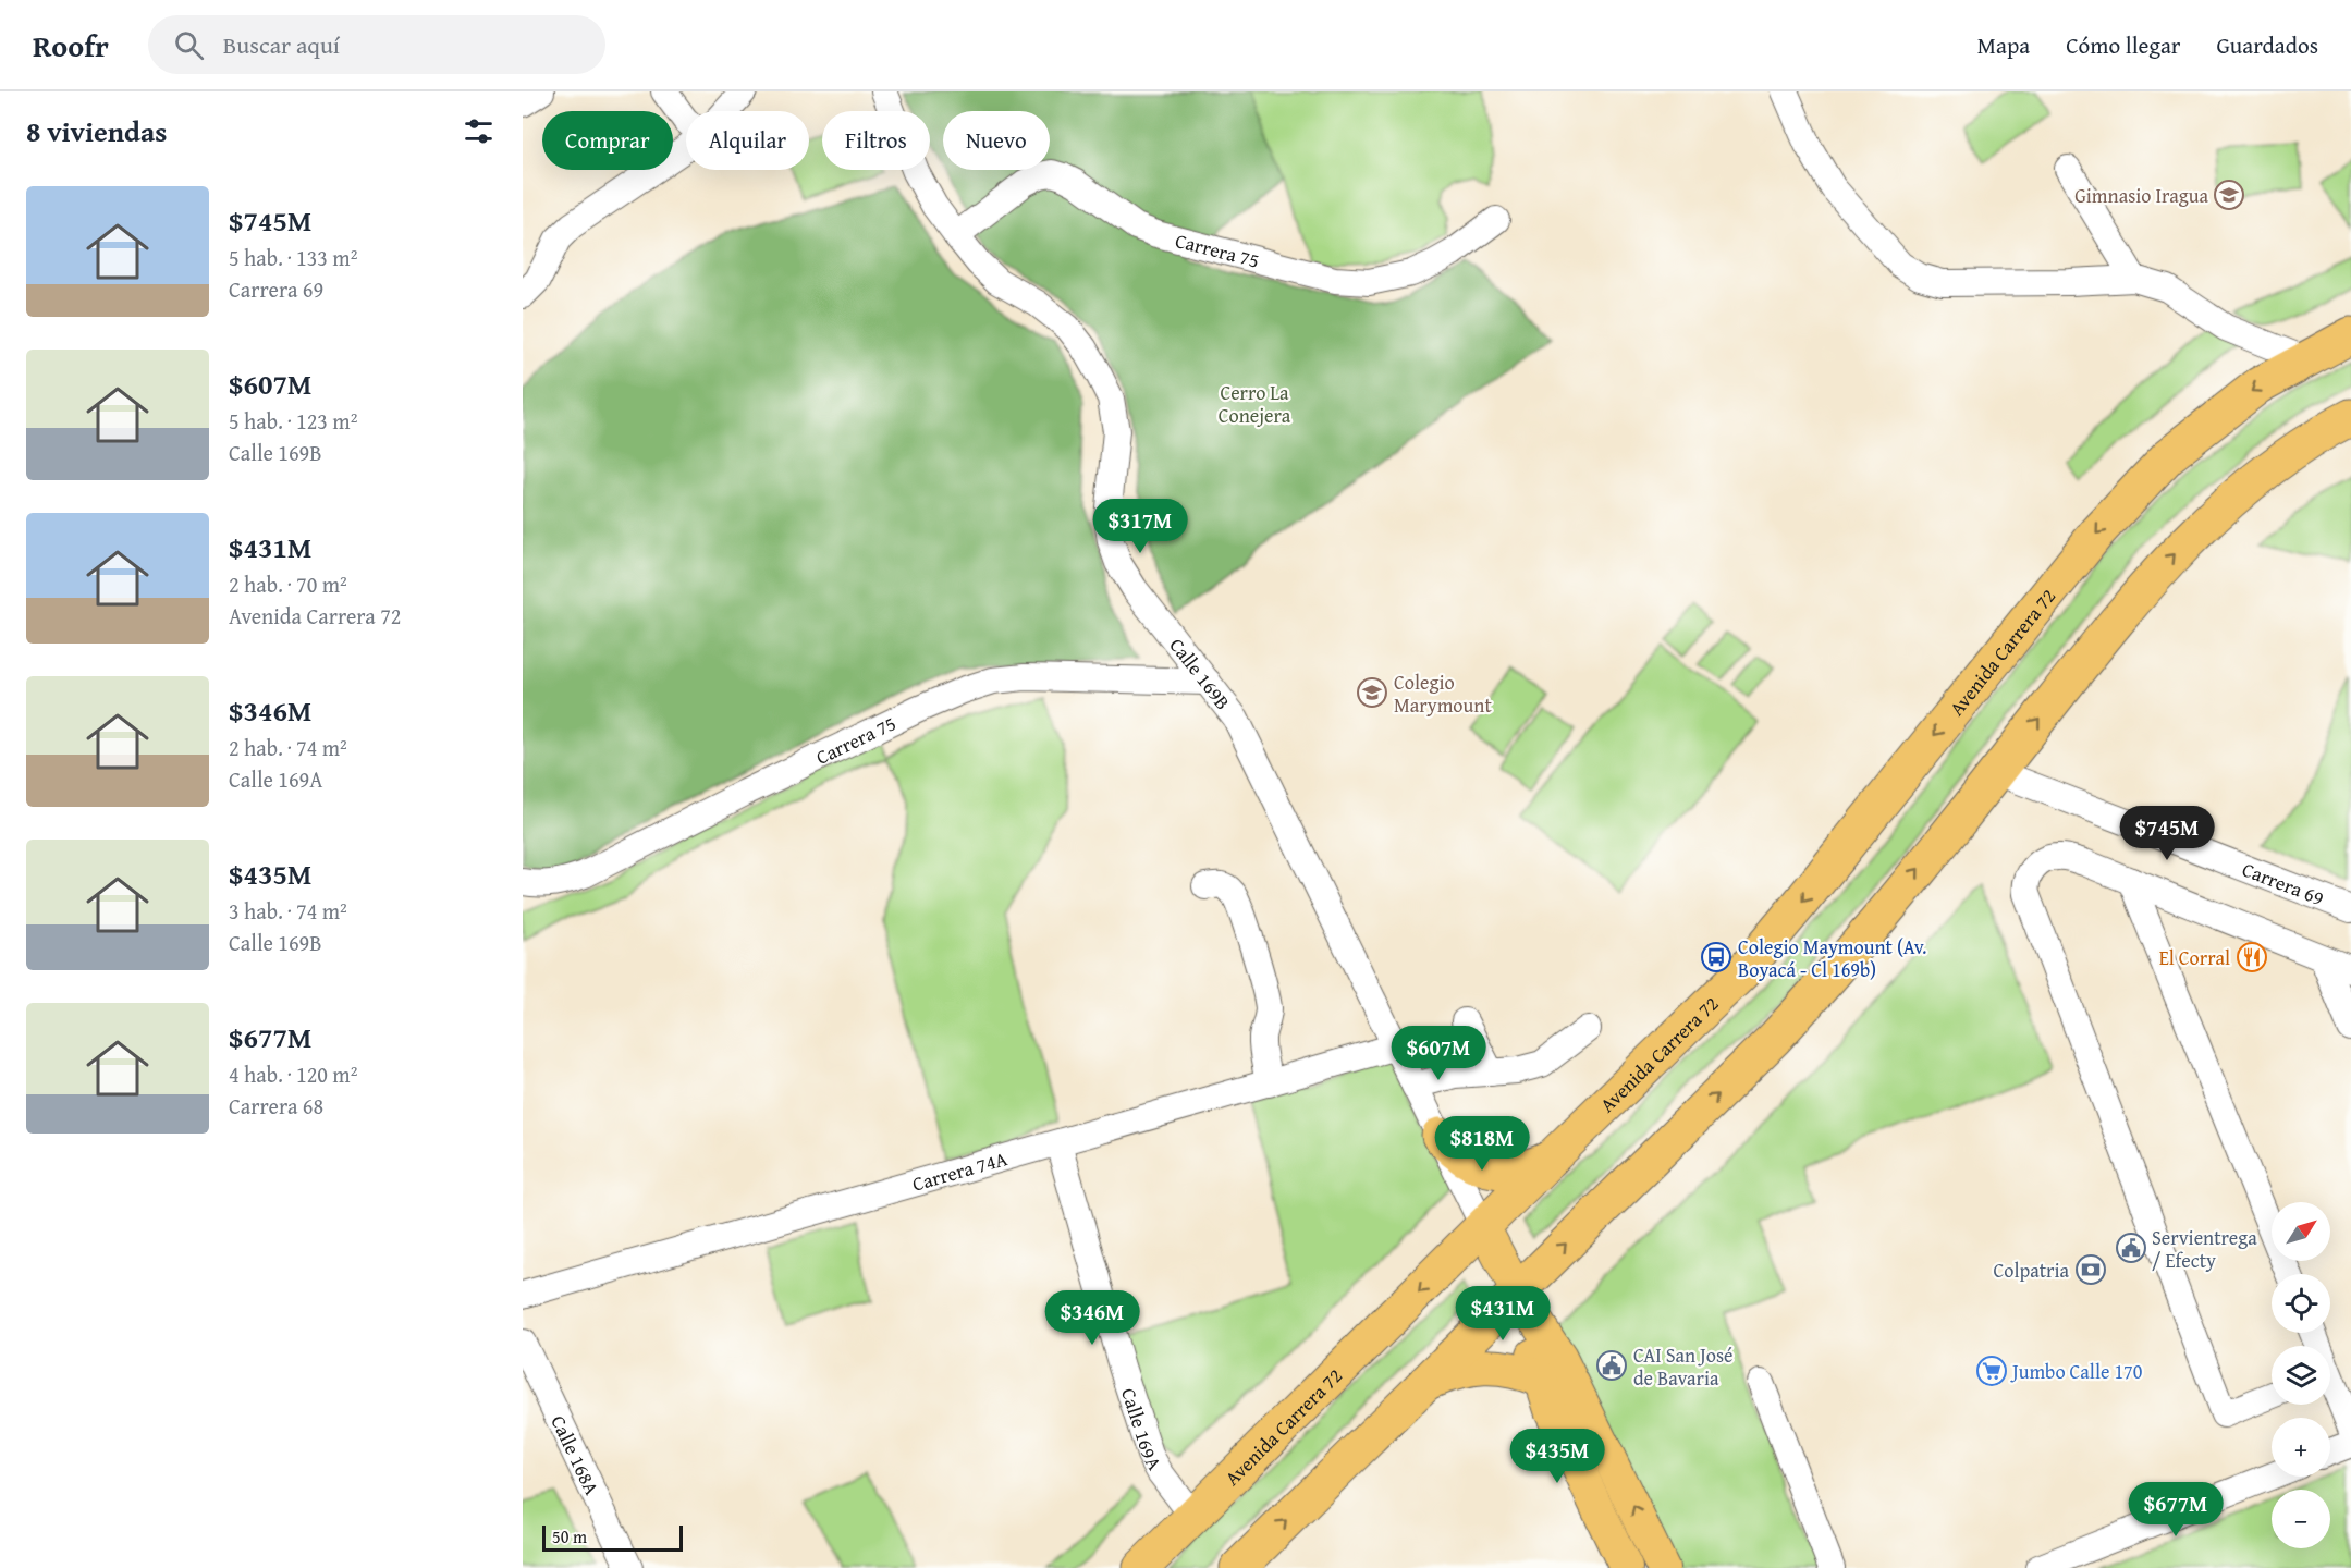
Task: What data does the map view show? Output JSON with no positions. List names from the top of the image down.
{
  "streets": {
    "highway": ["Avenida Carrera 72"],
    "main road": ["Calle 169B"],
    "street": [
      "Carrera 75",
      "Carrera 69",
      "Carrera 74A",
      "Calle 169A",
      "Calle 168A"
    ]
  },
  "crossings": [
    ["Carrera 75", "Calle 169B"],
    ["Avenida Carrera 72", "Calle 169B"],
    ["Avenida Carrera 72", "Calle 169A"],
    ["Calle 169B", "Carrera 74A"],
    ["Carrera 74A", "Calle 169A"]
  ],
  "parks": ["Cerro La Conejera"],
  "places": {
    "school or university": ["Gimnasio Iragua", "Colegio Marymount"],
    "bus stop": ["Colegio Maymount (Av. Boyacá - Cl 169b)"],
    "restaurant": ["El Corral"],
    "public building": ["Servientrega / Efecty", "CAI San José de Bavaria"],
    "bank": ["Colpatria"],
    "supermarket": ["Jumbo Calle 170"]
  },
  "scale_bar": "50 m",
  "north": "top right",
  "page": {
    "header": "Roofr",
    "search": "Buscar aquí",
    "nav": ["Mapa", "Cómo llegar", "Guardados"],
    "heading": "8 viviendas",
    "chip": [
      "Comprar",
      "Alquilar",
      "Filtros",
      "Nuevo"
    ],
    "list": [
      {
        "name": "$745M",
        "note": "5 hab. · 133 m² · Carrera 69"
      },
      {
        "name": "$607M",
        "note": "5 hab. · 123 m² · Calle 169B"
      },
      {
        "name": "$431M",
        "note": "2 hab. · 70 m² · Avenida Carrera 72"
      },
      {
        "name": "$346M",
        "note": "2 hab. · 74 m² · Calle 169A"
      },
      {
        "name": "$435M",
        "note": "3 hab. · 74 m² · Calle 169B"
      },
      {
        "name": "$677M",
        "note": "4 hab. · 120 m² · Carrera 68"
      }
    ],
    "price": [
      "$317M",
      "$745M",
      "$607M",
      "$818M",
      "$431M",
      "$346M",
      "$435M",
      "$677M"
    ],
    "map_buttons": ["+", "−"],
    "scale": "50 m"
  }
}
